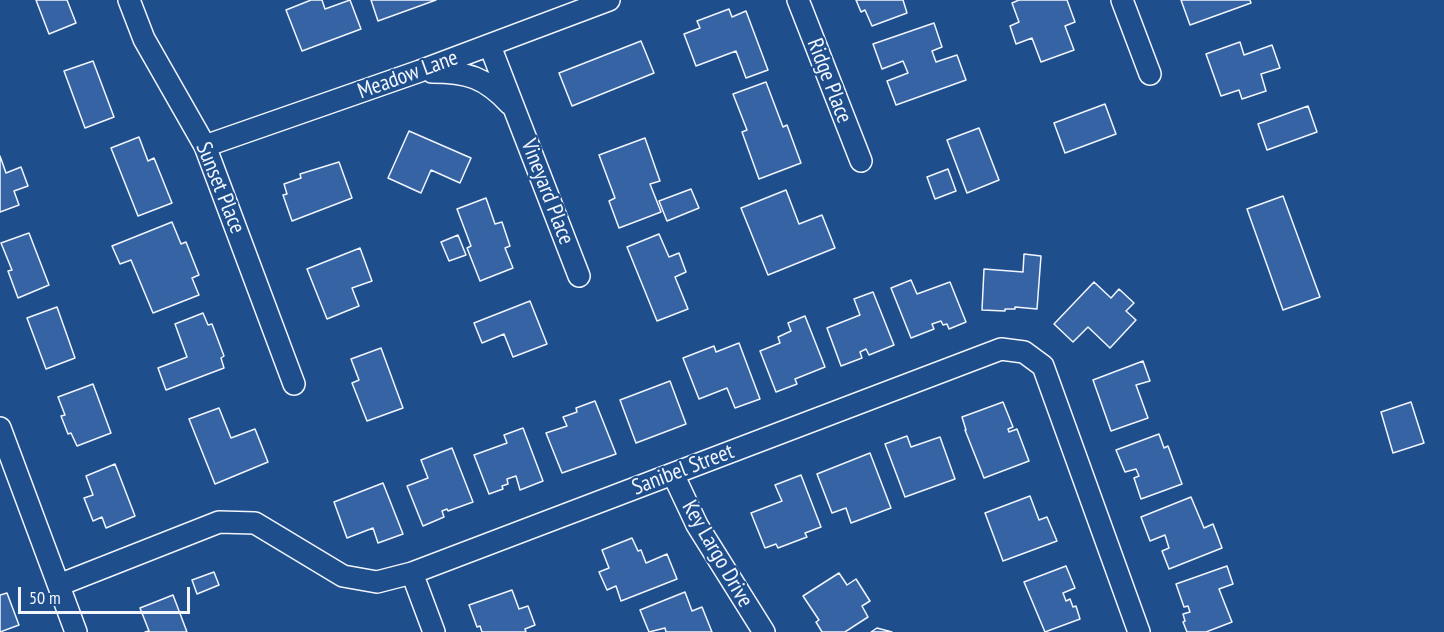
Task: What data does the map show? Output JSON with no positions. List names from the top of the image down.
{
  "streets": {
    "street": [
      "Meadow Lane",
      "Ridge Place",
      "Sunset Place",
      "Vineyard Place",
      "Sanibel Street",
      "Key Largo Drive"
    ]
  },
  "crossings": [
    ["Meadow Lane", "Sunset Place"],
    ["Meadow Lane", "Vineyard Place"],
    ["Sanibel Street", "Key Largo Drive"]
  ],
  "scale_bar": "50 m"
}
